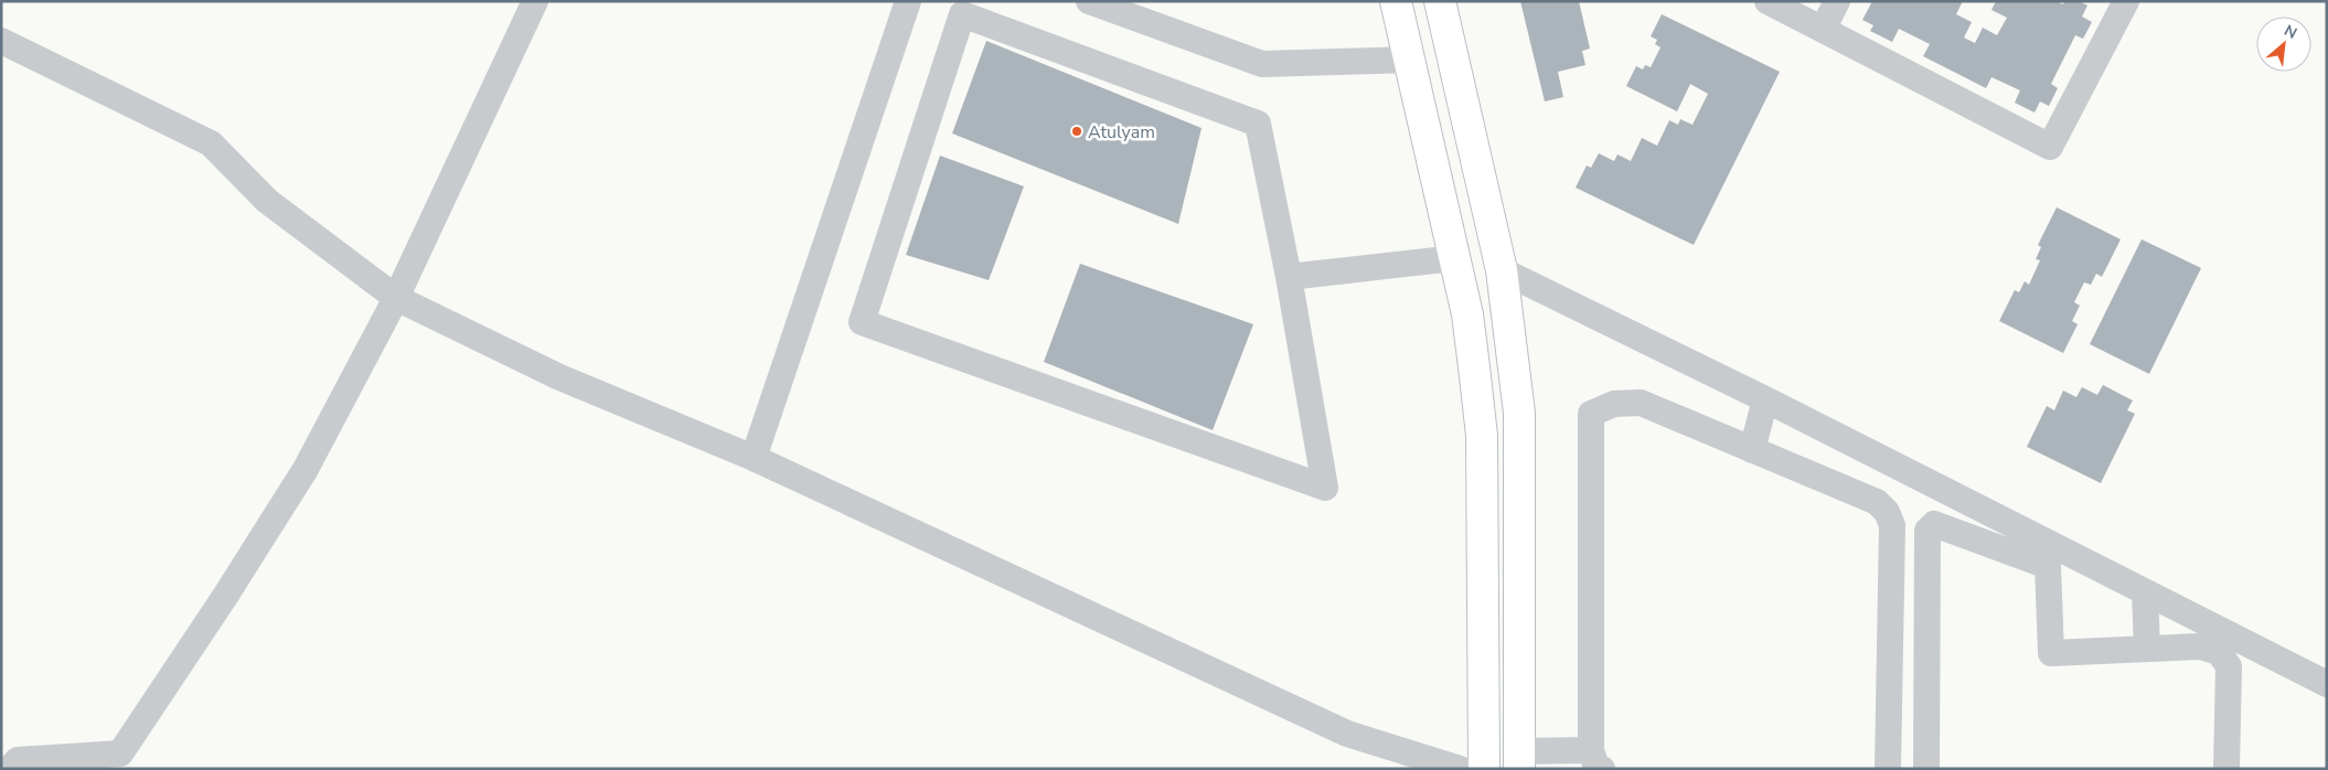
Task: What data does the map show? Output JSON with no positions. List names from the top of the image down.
{
  "places": ["Atulyam"],
  "north": "top right"
}
